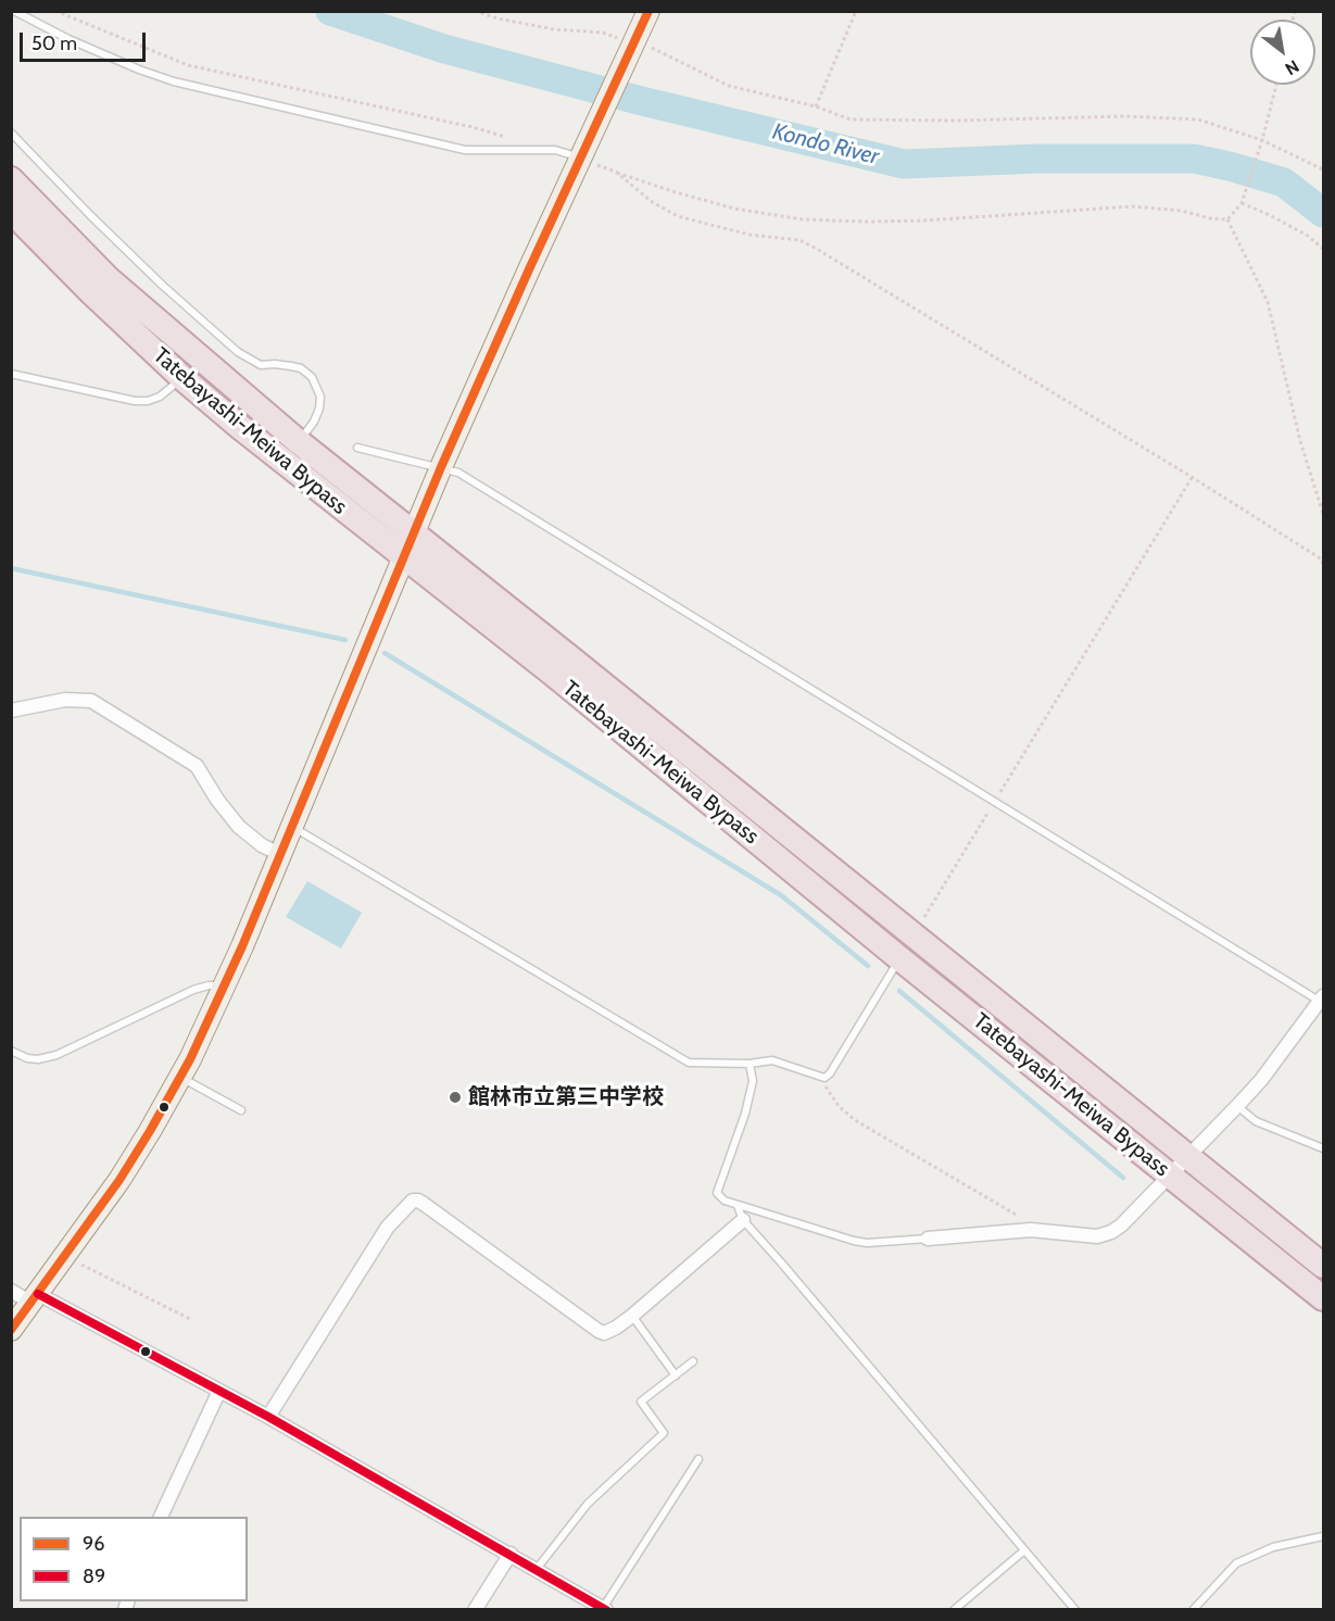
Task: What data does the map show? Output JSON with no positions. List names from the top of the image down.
{
  "streets": {
    "highway": ["Tatebayashi-Meiwa Bypass"]
  },
  "water": ["Kondo River"],
  "places": ["館林市立第三中学校"],
  "lines": ["transit line 96", "transit line 89"],
  "legend": ["96", "89"],
  "scale_bar": "50 m",
  "north": "bottom right"
}
